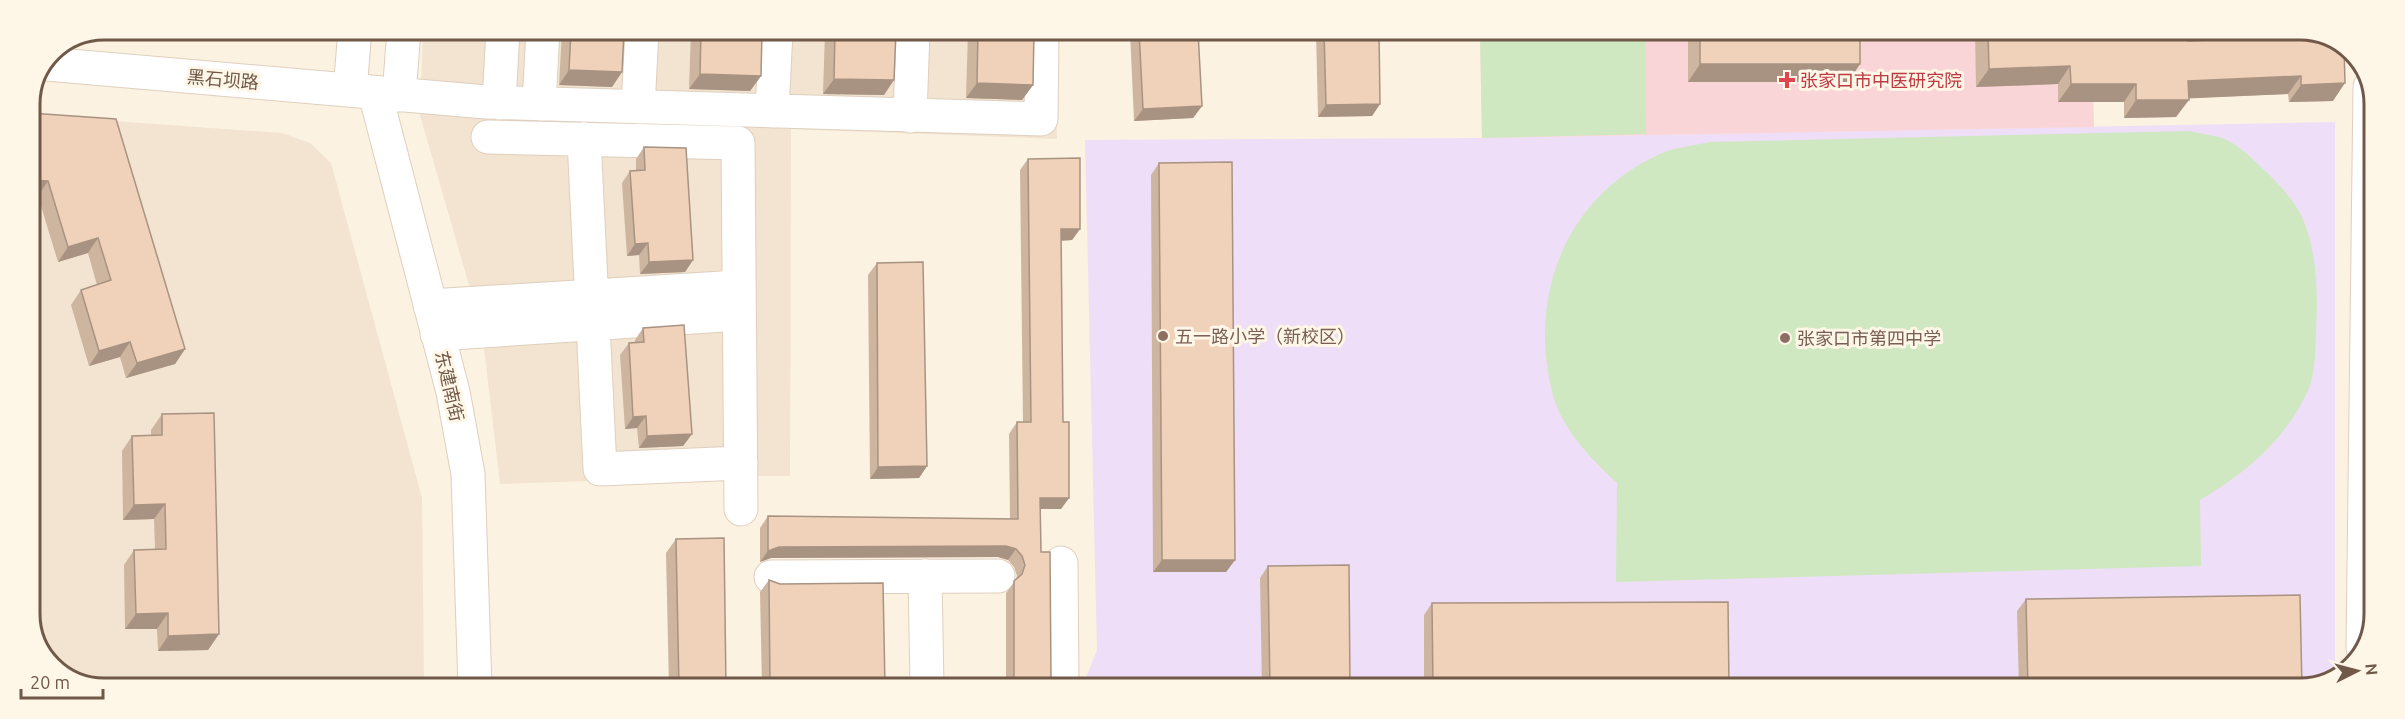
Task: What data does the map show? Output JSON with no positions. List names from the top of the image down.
{
  "streets": {
    "street": ["黑石坝路", "东建南街"]
  },
  "crossings": [
    ["黑石坝路", "东建南街"]
  ],
  "places": {
    "health": ["张家口市中医研究院"],
    "other": ["五一路小学（新校区）", "张家口市第四中学"]
  },
  "scale_bar": "20 m",
  "north": "right"
}
